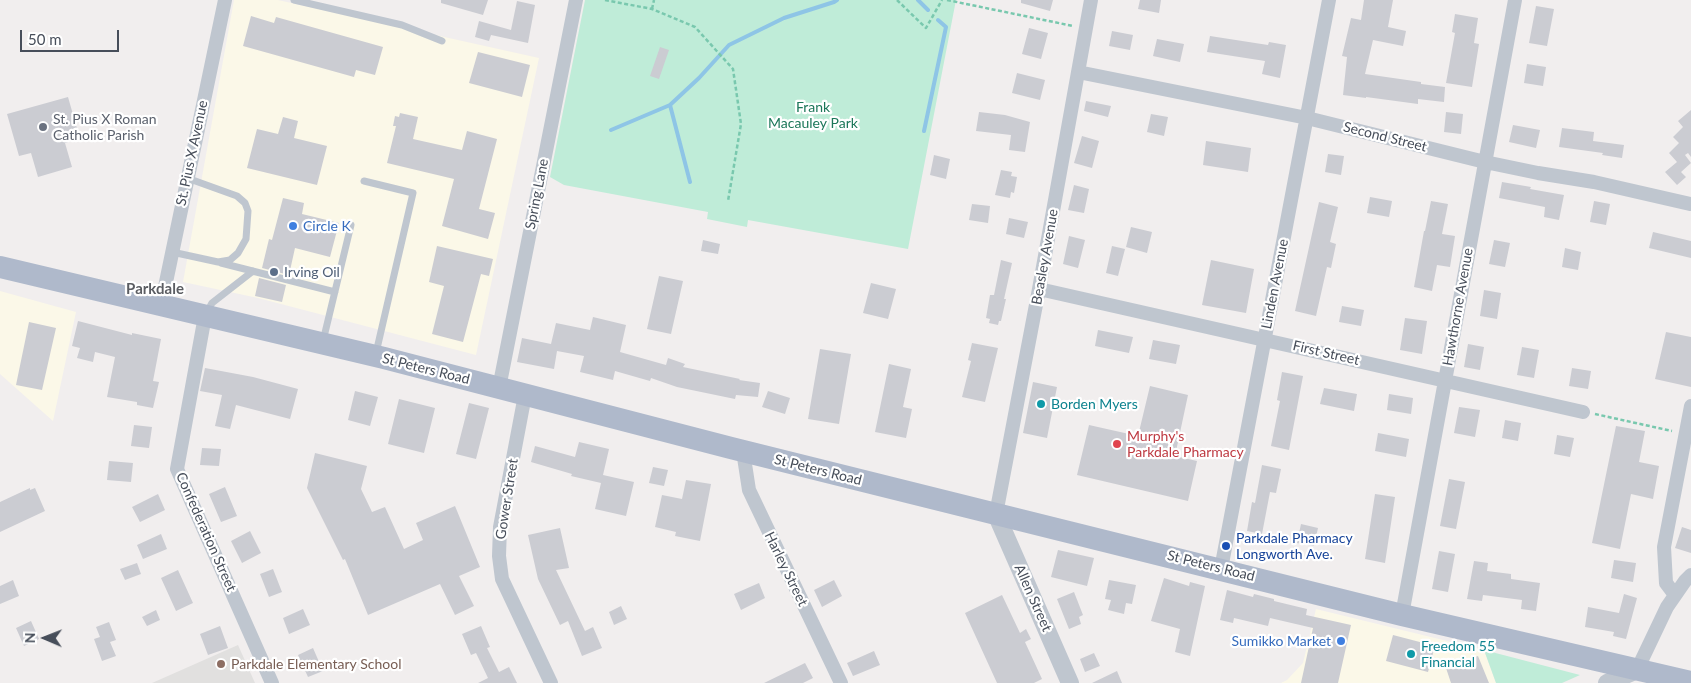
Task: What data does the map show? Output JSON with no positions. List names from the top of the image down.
{
  "streets": {
    "main road": ["St Peters Road"],
    "street": [
      "Second Street",
      "St. Pius X Avenue",
      "Spring Lane",
      "Beasley Avenue",
      "Linden Avenue",
      "Hawthorne Avenue",
      "First Street",
      "Gower Street",
      "Confederation Street",
      "Harley Street",
      "Allen Street"
    ]
  },
  "crossings": [
    ["Second Street", "Beasley Avenue"],
    ["Second Street", "Linden Avenue"],
    ["Second Street", "Hawthorne Avenue"],
    ["St. Pius X Avenue", "St Peters Road"],
    ["Spring Lane", "St Peters Road"],
    ["Beasley Avenue", "First Street"],
    ["Beasley Avenue", "St Peters Road"],
    ["Beasley Avenue", "Allen Street"],
    ["Linden Avenue", "First Street"],
    ["Linden Avenue", "St Peters Road"],
    ["Hawthorne Avenue", "First Street"],
    ["Hawthorne Avenue", "St Peters Road"],
    ["St Peters Road", "Gower Street"],
    ["St Peters Road", "Confederation Street"],
    ["St Peters Road", "Harley Street"],
    ["St Peters Road", "Allen Street"]
  ],
  "districts": ["Parkdale"],
  "parks": ["Frank Macauley Park"],
  "places": [
    "St. Pius X Roman Catholic Parish",
    "Circle K",
    "Irving Oil",
    "Borden Myers",
    "Murphy's Parkdale Pharmacy",
    "Parkdale Pharmacy Longworth Ave.",
    "Sumikko Market",
    "Freedom 55 Financial",
    "Parkdale Elementary School"
  ],
  "scale_bar": "50 m",
  "north": "left"
}
